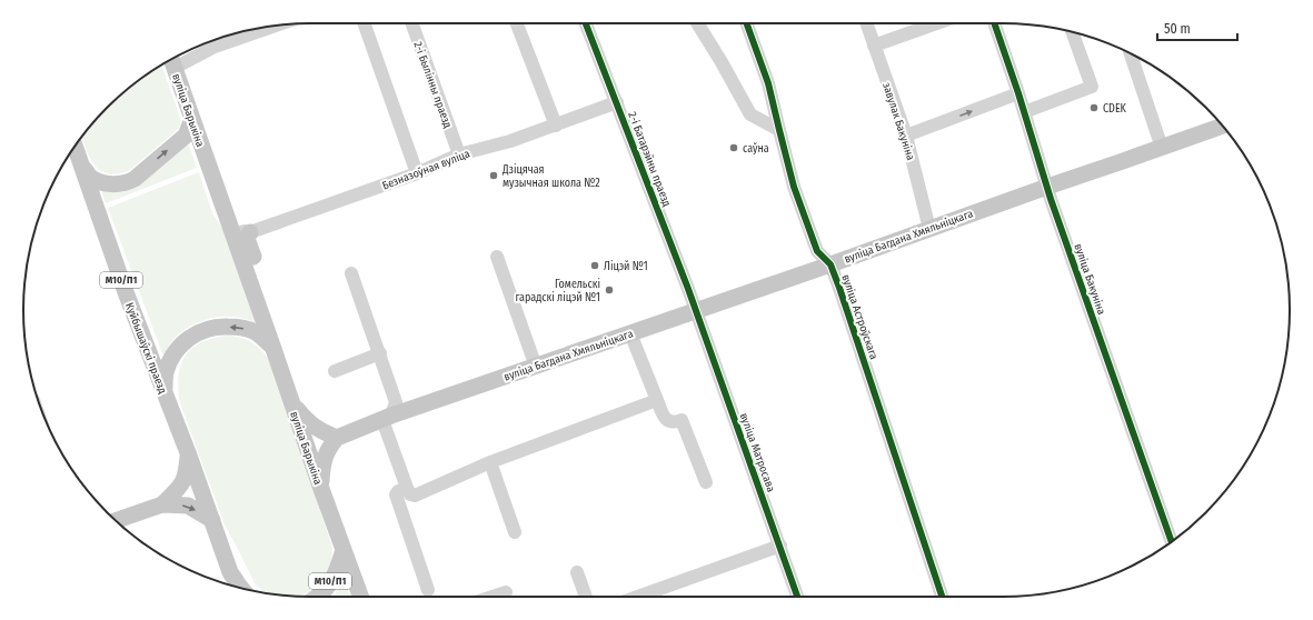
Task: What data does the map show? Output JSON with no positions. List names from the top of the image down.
{
  "streets": {
    "main road": [
      "вуліца Барыкіна",
      "вуліца Багдана Хмяльніцкага",
      "М10/П1",
      "Куйбышаўскі праезд"
    ],
    "street": [
      "2-і Былінны праезд",
      "завулак Бакуніна",
      "2-і Батарэйны праезд",
      "Безназоўная вуліца",
      "вуліца Бакуніна",
      "вуліца Астроўскага",
      "вуліца Матросава"
    ]
  },
  "crossings": [
    ["2-і Былінны праезд", "Безназоўная вуліца"],
    ["вуліца Барыкіна", "Безназоўная вуліца"],
    ["вуліца Барыкіна", "М10/П1"],
    ["завулак Бакуніна", "вуліца Багдана Хмяльніцкага"],
    ["2-і Батарэйны праезд", "Безназоўная вуліца"],
    ["2-і Батарэйны праезд", "вуліца Багдана Хмяльніцкага"],
    ["2-і Батарэйны праезд", "вуліца Матросава"],
    ["вуліца Багдана Хмяльніцкага", "вуліца Бакуніна"],
    ["вуліца Багдана Хмяльніцкага", "вуліца Астроўскага"],
    ["вуліца Багдана Хмяльніцкага", "вуліца Матросава"],
    ["М10/П1", "Куйбышаўскі праезд"]
  ],
  "places": [
    "CDEK",
    "саўна",
    "Дзіцячая музычная школа №2",
    "Ліцэй №1",
    "Гомельскі гарадскі ліцэй №1"
  ],
  "scale_bar": "50 m"
}
